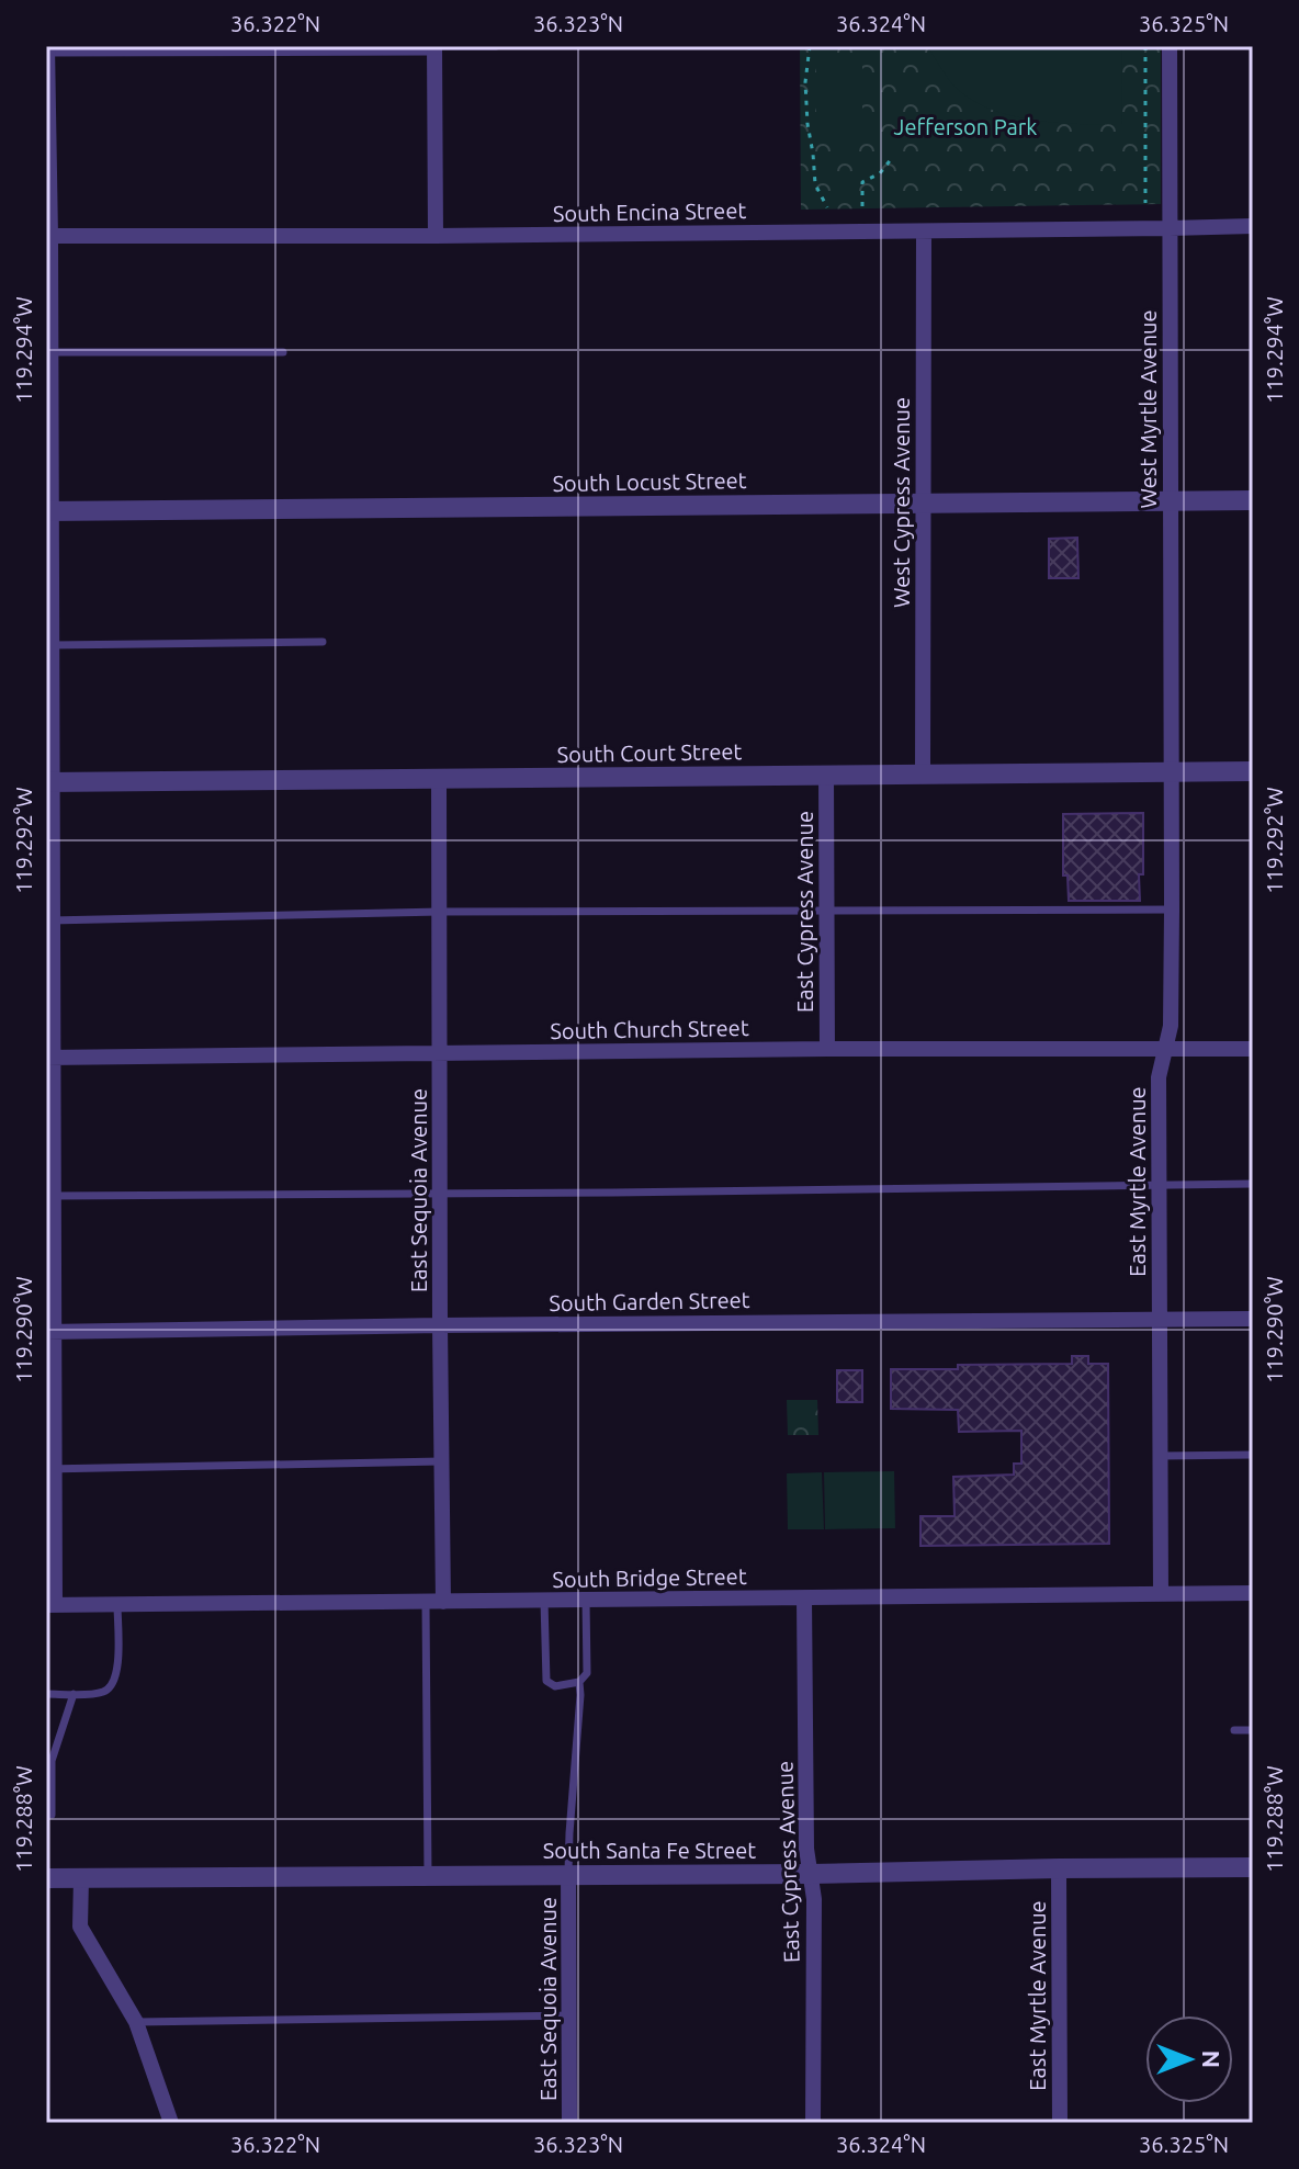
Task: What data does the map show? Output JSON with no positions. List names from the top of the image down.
{
  "streets": {
    "street": [
      "South Encina Street",
      "West Myrtle Avenue",
      "South Locust Street",
      "West Cypress Avenue",
      "South Court Street",
      "East Cypress Avenue",
      "South Church Street",
      "East Myrtle Avenue",
      "East Sequoia Avenue",
      "South Garden Street",
      "South Bridge Street",
      "South Santa Fe Street"
    ]
  },
  "crossings": [
    ["South Encina Street", "West Myrtle Avenue"],
    ["South Encina Street", "West Cypress Avenue"],
    ["West Myrtle Avenue", "South Locust Street"],
    ["West Myrtle Avenue", "South Court Street"],
    ["West Myrtle Avenue", "East Myrtle Avenue"],
    ["South Locust Street", "West Cypress Avenue"],
    ["West Cypress Avenue", "South Court Street"],
    ["South Court Street", "East Cypress Avenue"],
    ["South Court Street", "East Myrtle Avenue"],
    ["South Court Street", "East Sequoia Avenue"],
    ["East Cypress Avenue", "South Church Street"],
    ["East Cypress Avenue", "South Bridge Street"],
    ["East Cypress Avenue", "South Santa Fe Street"],
    ["South Church Street", "East Myrtle Avenue"],
    ["South Church Street", "East Sequoia Avenue"],
    ["East Myrtle Avenue", "South Garden Street"],
    ["East Myrtle Avenue", "South Bridge Street"],
    ["East Myrtle Avenue", "South Santa Fe Street"],
    ["East Sequoia Avenue", "South Garden Street"],
    ["East Sequoia Avenue", "South Bridge Street"],
    ["East Sequoia Avenue", "South Santa Fe Street"]
  ],
  "parks": ["Jefferson Park"],
  "north": "right",
  "coordinates": [
    "36.322°N",
    "36.323°N",
    "36.324°N",
    "36.325°N",
    "119.294°W",
    "119.292°W",
    "119.290°W",
    "119.288°W"
  ]
}
